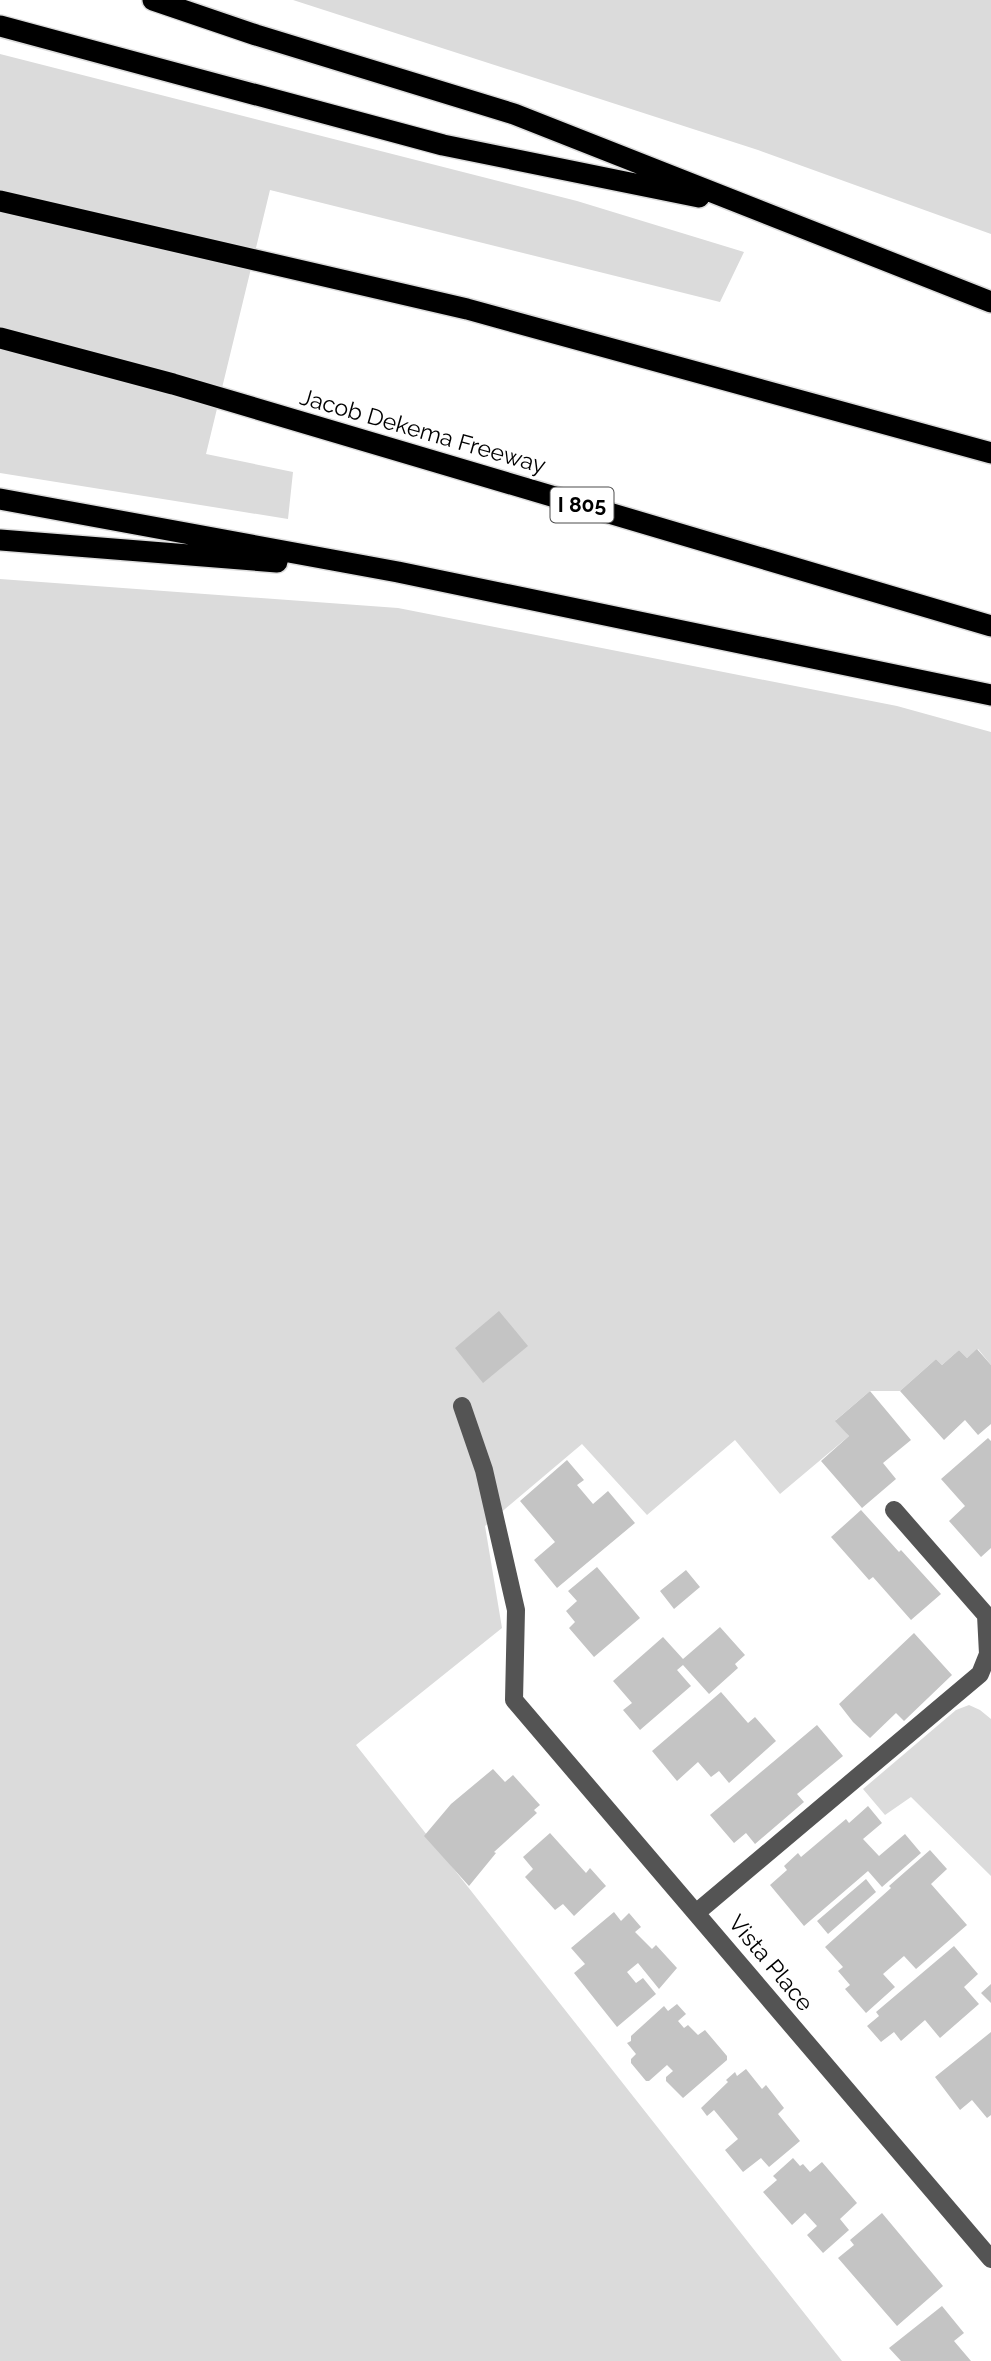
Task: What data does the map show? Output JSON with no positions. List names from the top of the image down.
{
  "streets": {
    "highway": ["Jacob Dekema Freeway", "I 805"],
    "street": ["Vista Place"]
  }
}
